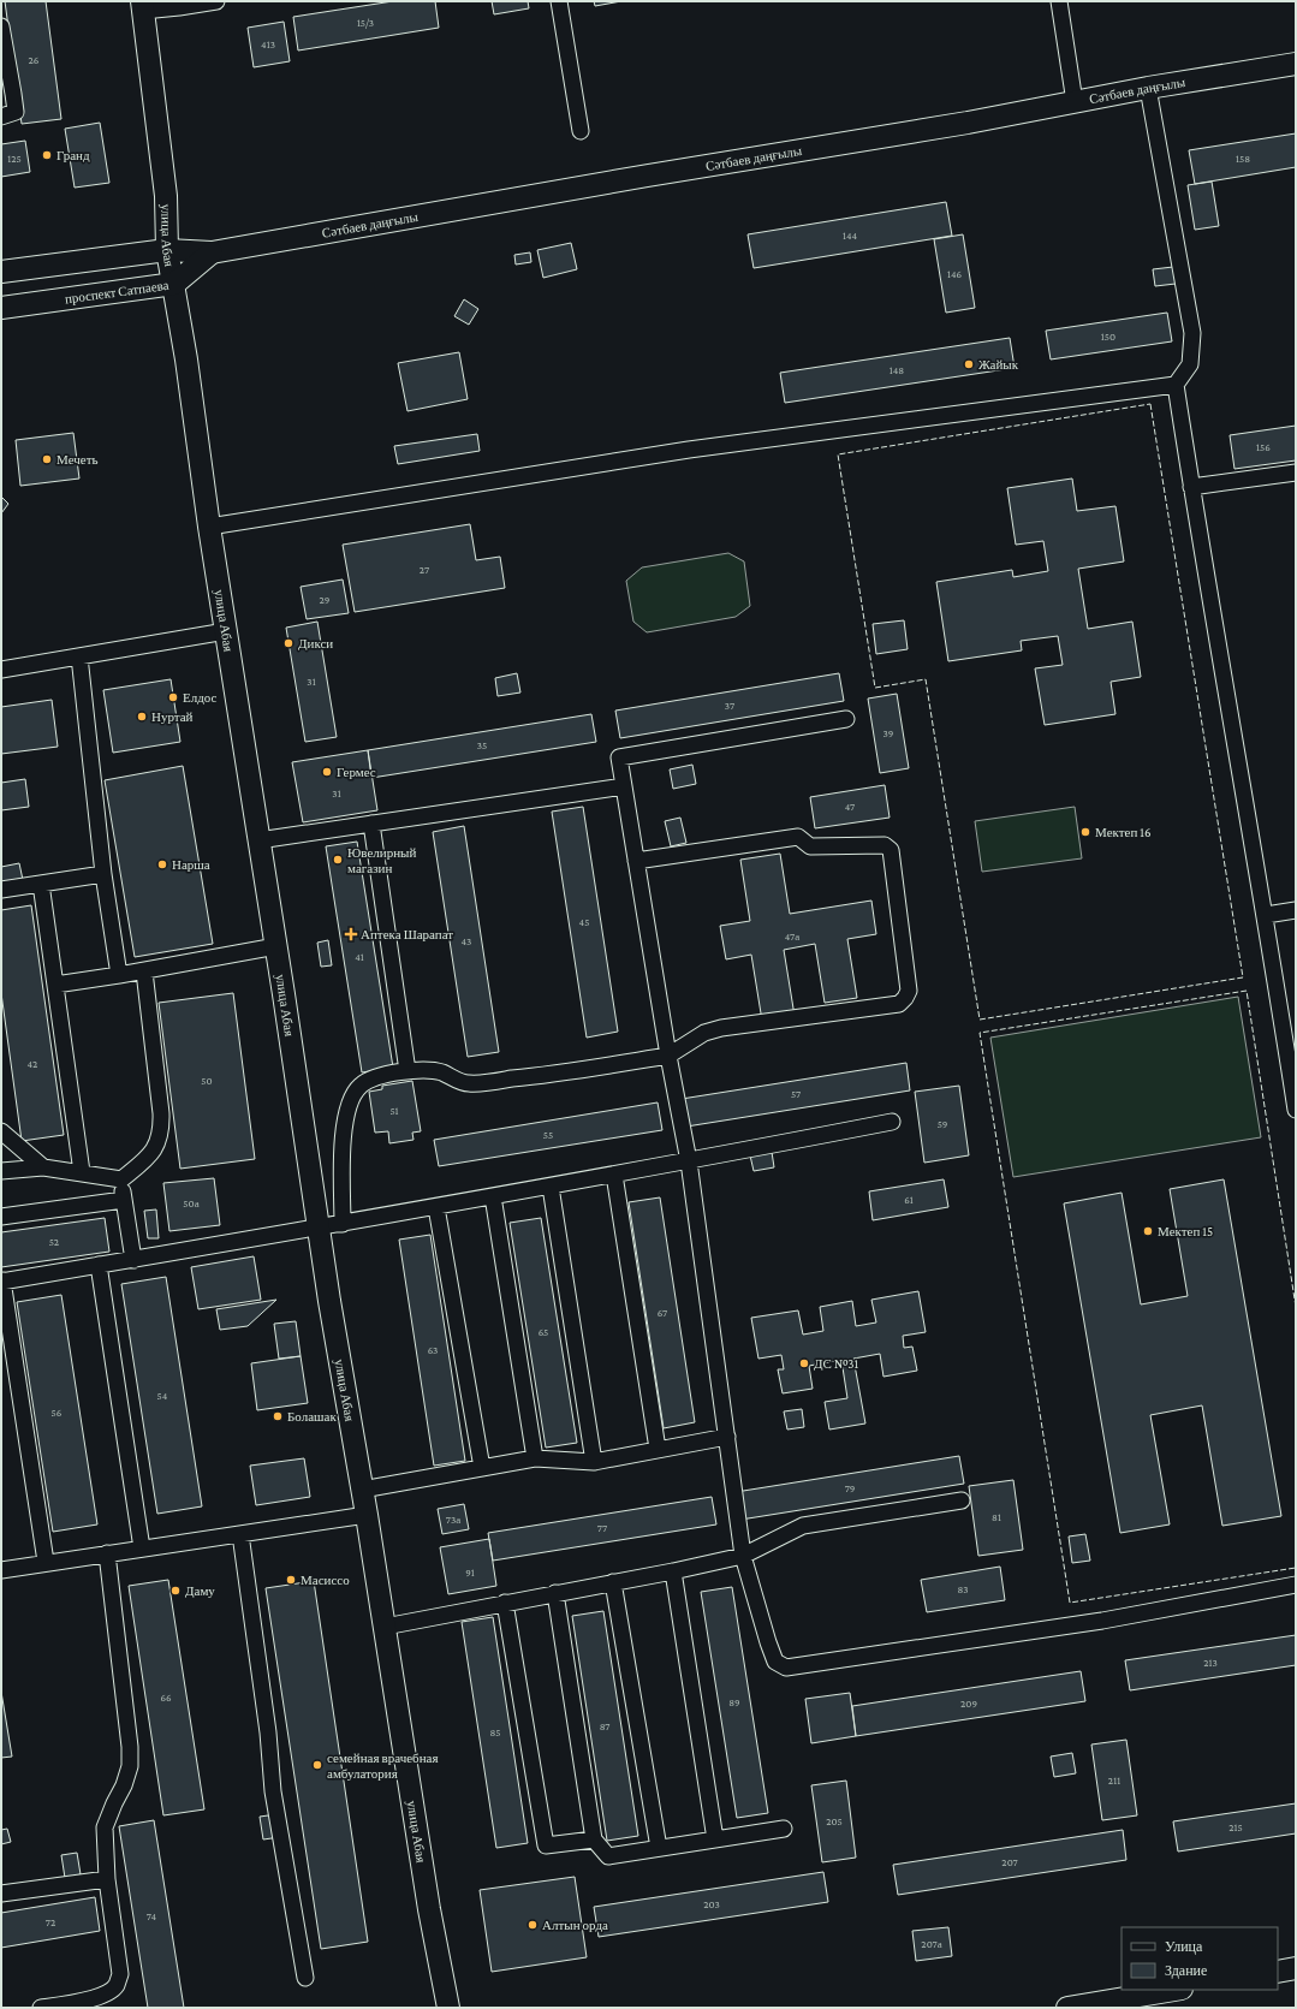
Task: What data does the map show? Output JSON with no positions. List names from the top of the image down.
{
  "streets": {
    "street": ["Сәтбаев даңғылы", "улица Абая", "проспект Сатпаева"]
  },
  "crossings": [
    ["Сәтбаев даңғылы", "проспект Сатпаева"],
    ["улица Абая", "проспект Сатпаева"]
  ],
  "places": {
    "other": [
      "Гранд",
      "Жайык",
      "Мечеть",
      "Дикси",
      "Елдос",
      "Нуртай",
      "Гермес",
      "Мектеп 16",
      "Ювелирный магазин",
      "Нарша",
      "Мектеп 15",
      "ДС №31",
      "Болашак",
      "Масиссо",
      "Даму",
      "семейная врачебная амбулатория",
      "Алтын орда"
    ],
    "health": ["Аптека Шарапат"]
  },
  "house_numbers": [
    "15/3",
    "413",
    "26",
    "125",
    "158",
    "144",
    "146",
    "150",
    "148",
    "156",
    "27",
    "29",
    "31",
    "37",
    "39",
    "35",
    "31",
    "47",
    "45",
    "47а",
    "43",
    "41",
    "42",
    "50",
    "57",
    "51",
    "59",
    "55",
    "61",
    "50а",
    "52",
    "67",
    "65",
    "63",
    "54",
    "56",
    "79",
    "81",
    "73а",
    "77",
    "91",
    "83",
    "213",
    "66",
    "89",
    "209",
    "87",
    "85",
    "211",
    "205",
    "215",
    "207",
    "203",
    "74",
    "72",
    "207а"
  ],
  "legend": ["Улица", "Здание"]
}
